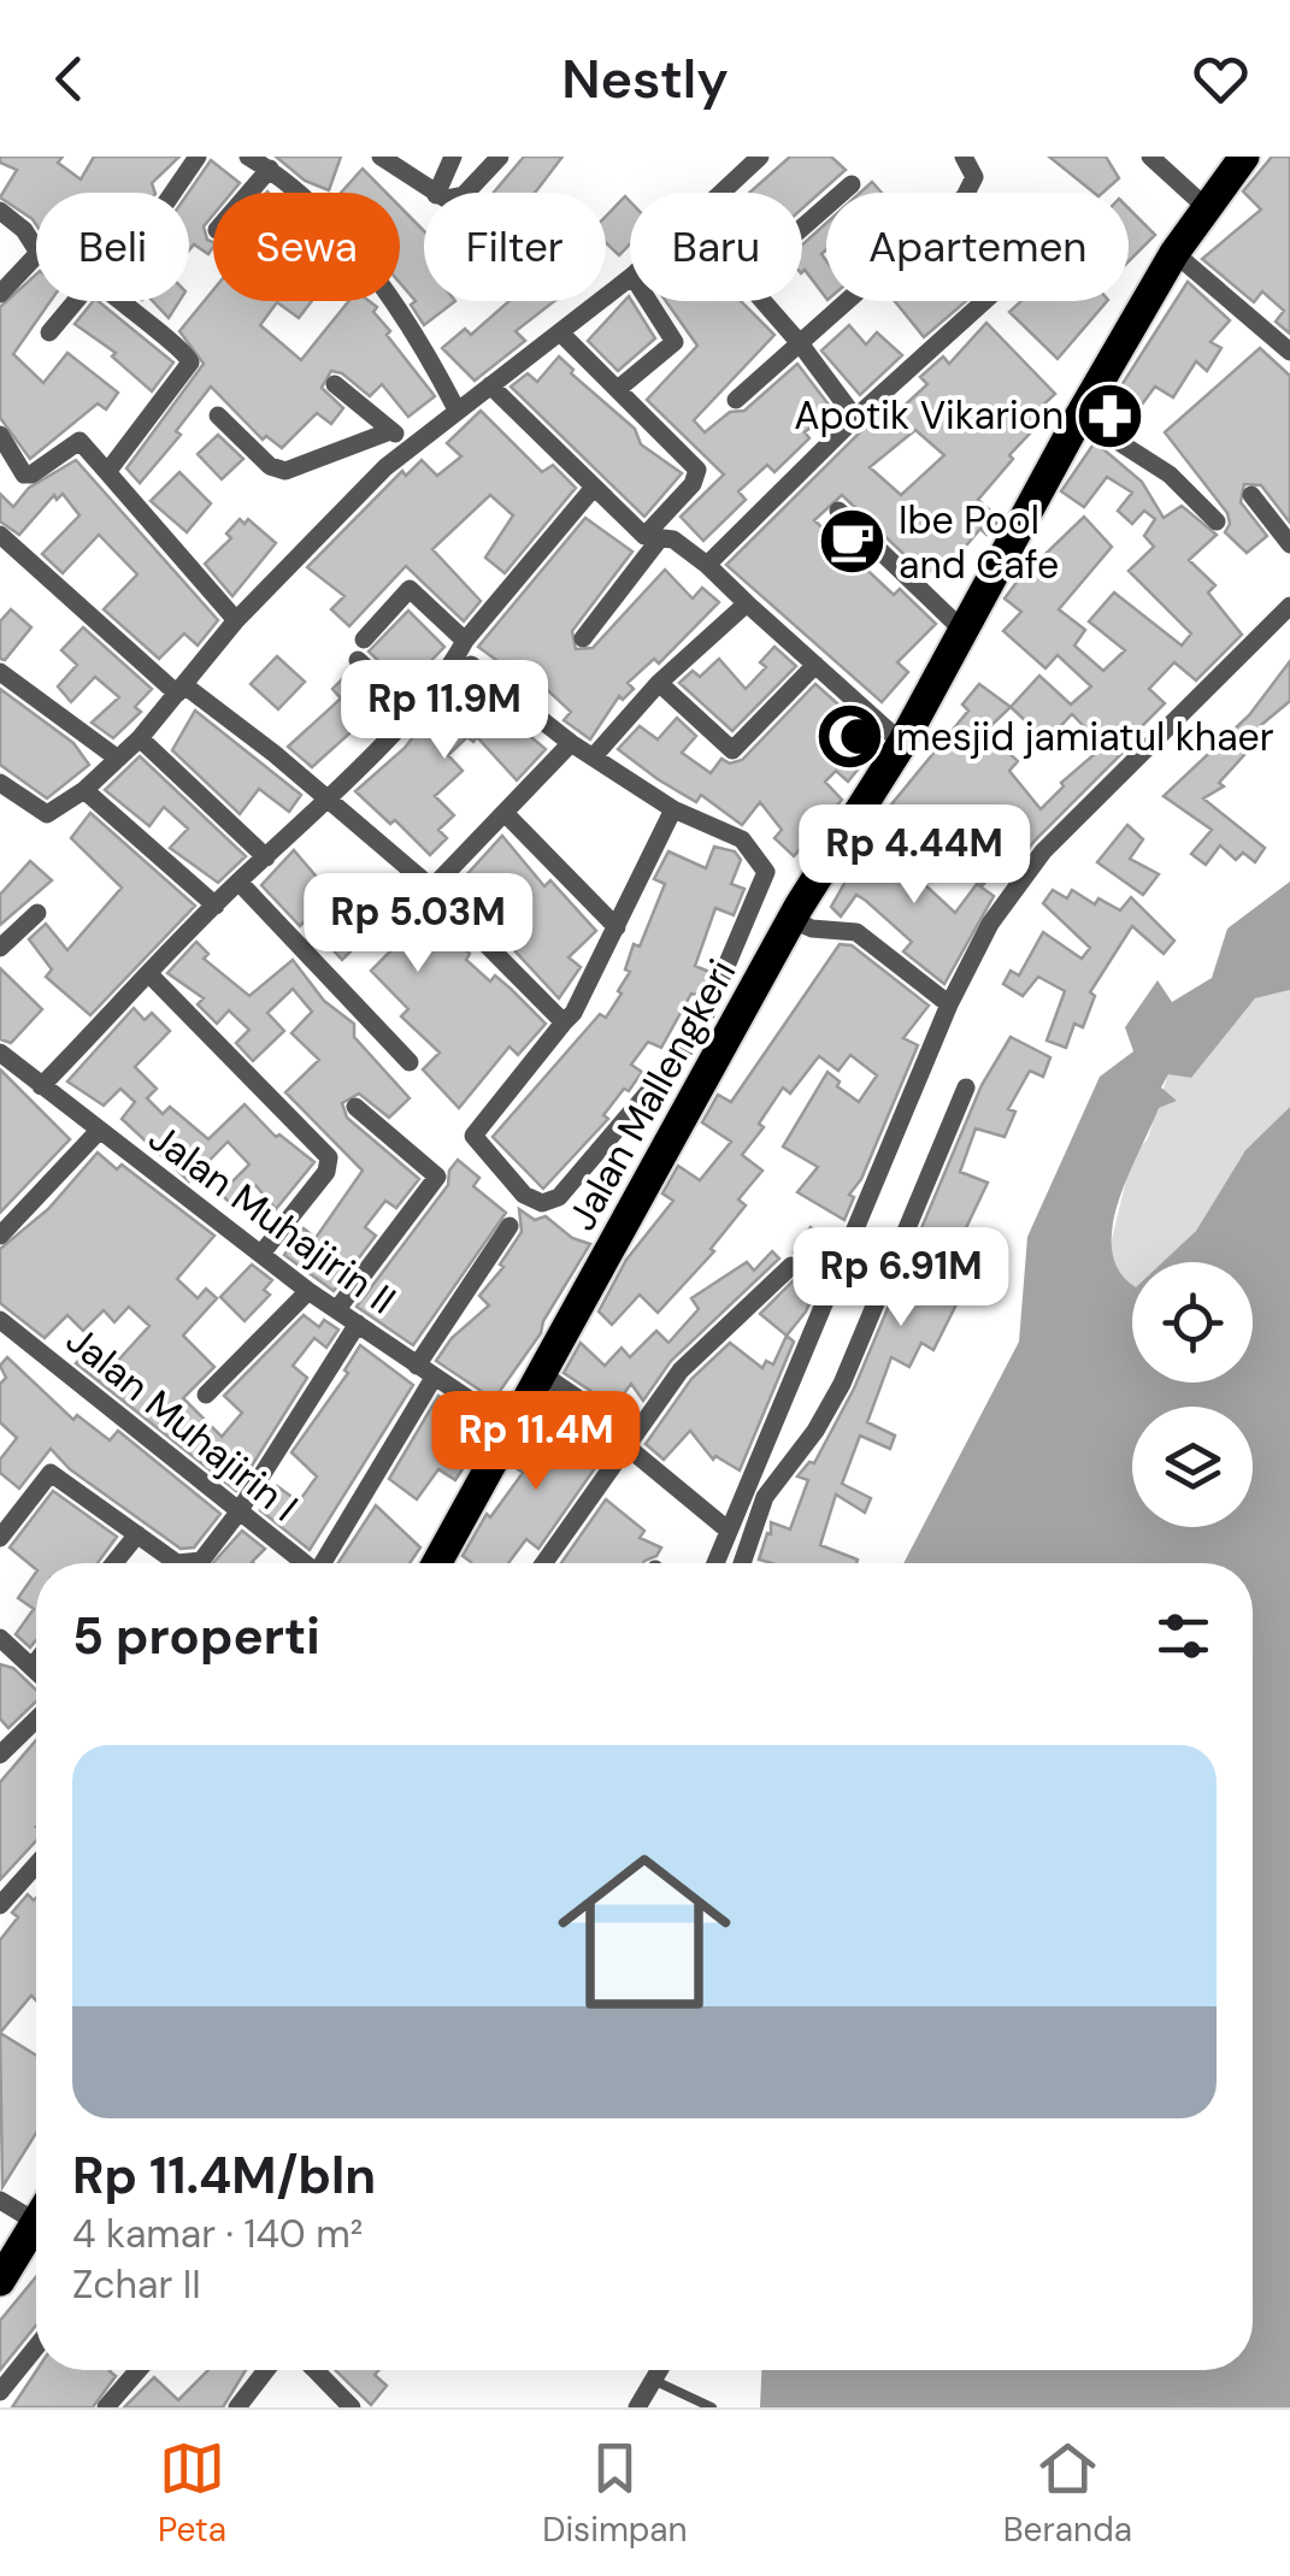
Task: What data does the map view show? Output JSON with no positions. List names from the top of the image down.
{
  "streets": {
    "main road": ["Jalan Mallengkeri"],
    "street": ["Jalan Muhajirin II", "Jalan Muhajirin I"]
  },
  "crossings": [
    ["Jalan Mallengkeri", "Jalan Muhajirin II"]
  ],
  "places": {
    "pharmacy": ["Apotik Vikarion"],
    "cafe": ["Ibe Pool and Cafe"],
    "mosque": ["mesjid jamiatul khaer"]
  },
  "page": {
    "header": "Nestly",
    "chip": [
      "Beli",
      "Sewa",
      "Filter",
      "Baru",
      "Apartemen"
    ],
    "price": [
      "Rp 11.9M",
      "Rp 4.44M",
      "Rp 5.03M",
      "Rp 6.91M",
      "Rp 11.4M"
    ],
    "heading": "5 properti",
    "list": [
      {
        "name": "Rp 11.4M/bln",
        "note": "4 kamar · 140 m² · Zchar II"
      }
    ],
    "tabs": ["Peta", "Disimpan", "Beranda"]
  }
}
